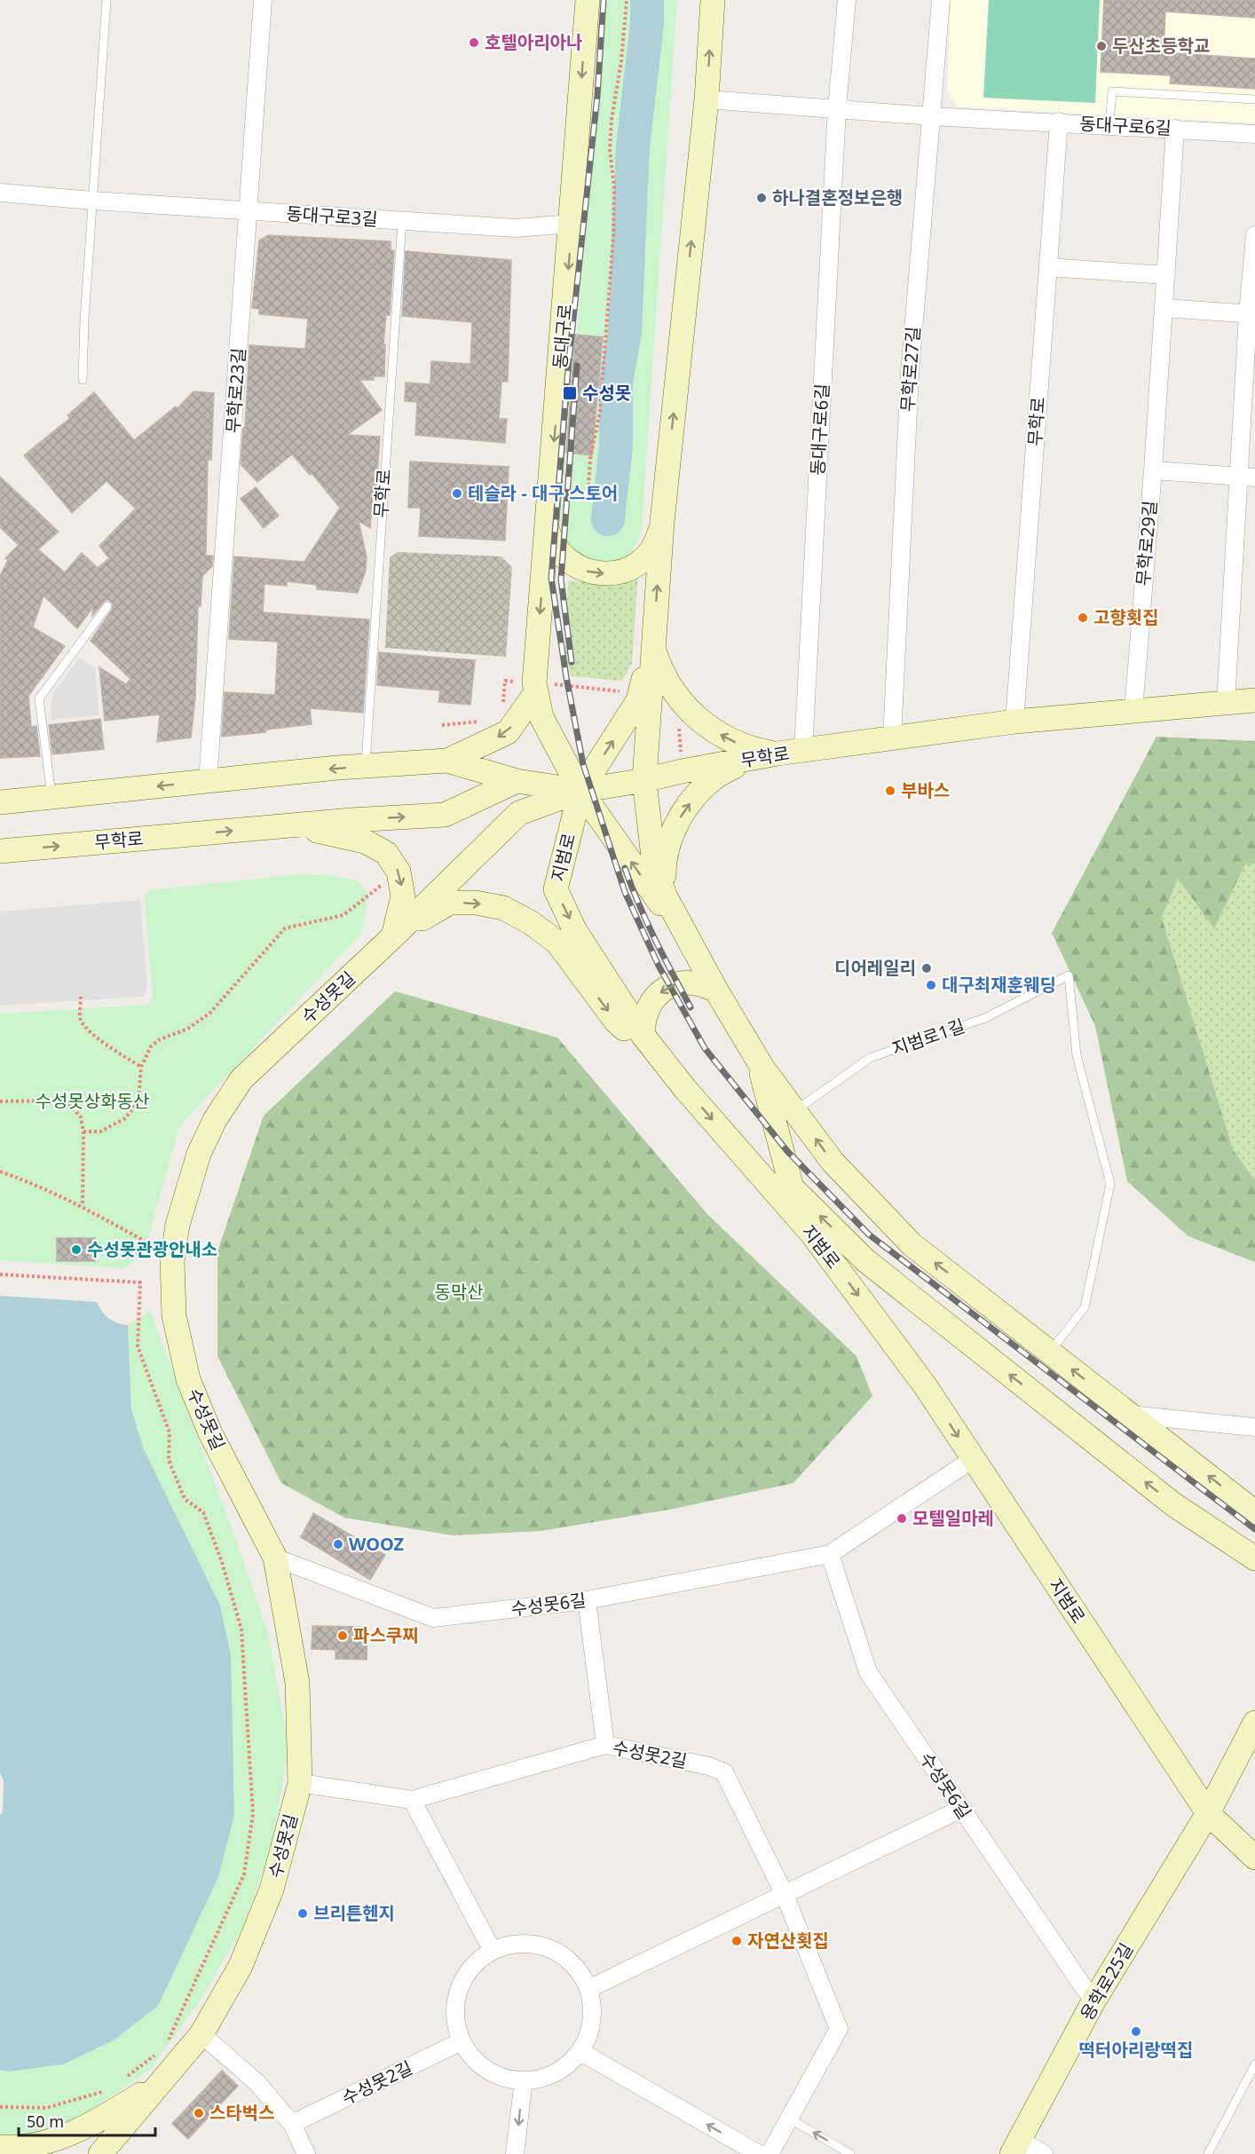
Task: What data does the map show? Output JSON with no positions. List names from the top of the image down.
{
  "streets": {
    "main road": [
      "동대구로",
      "무학로",
      "지범로",
      "수성못길",
      "용학로25길"
    ],
    "street": [
      "동대구로6길",
      "동대구로3길",
      "무학로27길",
      "무학로23길",
      "무학로29길",
      "수성못6길",
      "수성못2길"
    ],
    "lane": ["지범로1길"]
  },
  "crossings": [
    ["동대구로6길", "무학로27길"],
    ["동대구로6길", "무학로"],
    ["동대구로6길", "무학로29길"],
    ["동대구로3길", "동대구로"],
    ["동대구로3길", "무학로23길"],
    ["동대구로3길", "무학로"],
    ["동대구로", "무학로"],
    ["동대구로", "지범로"],
    ["동대구로", "수성못길"],
    ["무학로27길", "무학로"],
    ["무학로23길", "무학로"],
    ["무학로", "무학로29길"],
    ["무학로", "지범로"],
    ["무학로", "수성못길"],
    ["지범로", "수성못길"],
    ["지범로", "수성못6길"],
    ["지범로", "용학로25길"],
    ["수성못길", "수성못6길"],
    ["수성못길", "수성못2길"],
    ["수성못6길", "용학로25길"]
  ],
  "parks": ["수성못상화동산", "동막산"],
  "places": {
    "other": [
      "호텔아리아나",
      "두산초등학교",
      "하나결혼정보은행",
      "테슬라 - 대구 스토어",
      "고향횟집",
      "부바스",
      "디어레일리",
      "대구최재훈웨딩",
      "수성못관광안내소",
      "모텔일마레",
      "WOOZ",
      "파스쿠찌",
      "브리튼헨지",
      "자연산횟집",
      "떡터아리랑떡집",
      "스타벅스"
    ],
    "transit": ["수성못"]
  },
  "scale_bar": "50 m"
}
